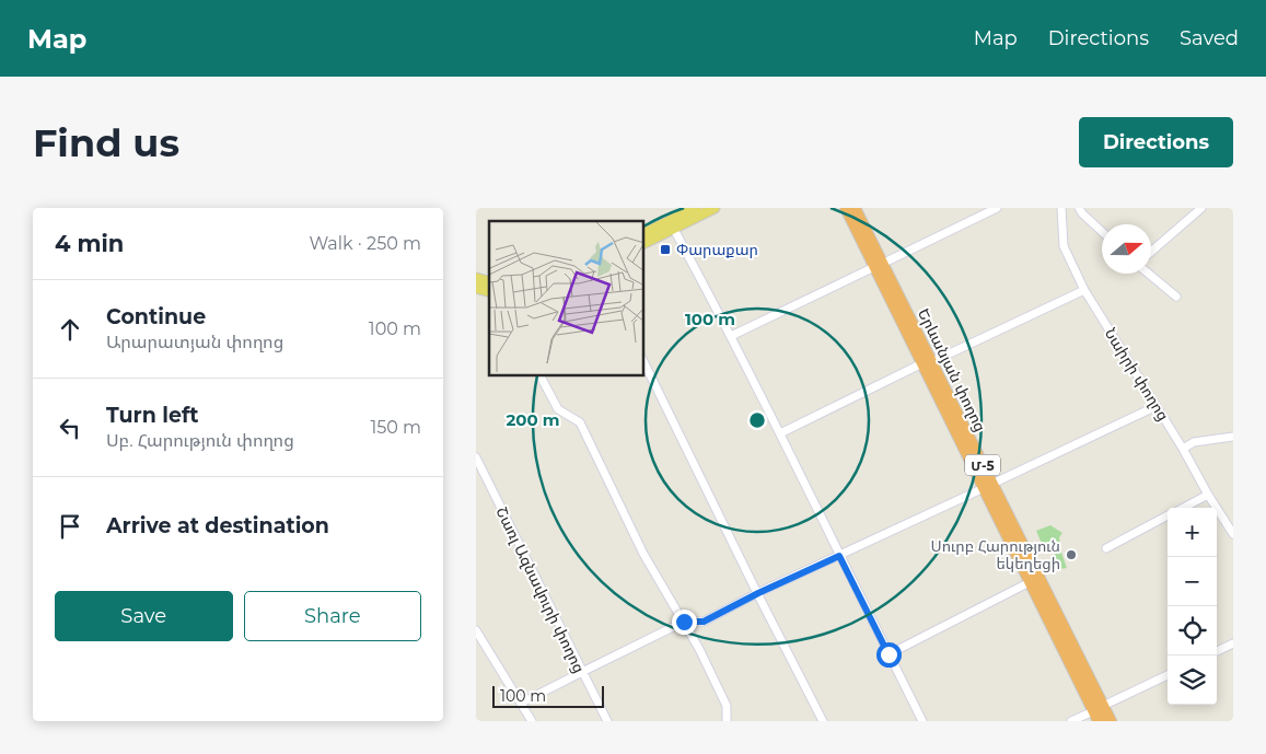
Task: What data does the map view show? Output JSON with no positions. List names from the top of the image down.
{
  "streets": {
    "highway": ["Երևանյան փողոց", "Մ-5"],
    "street": ["Նաիրի փողոց", "Շառլ Ազնավուրի փողոց"]
  },
  "places": {
    "transit": ["Փարաքար"],
    "other": ["Սուրբ Հարություն եկեղեցի"]
  },
  "scale_bar": "100 m",
  "north": "right",
  "page": {
    "header": "Map",
    "nav": ["Map", "Directions", "Saved"],
    "buttons": [
      "Directions",
      ["Save", "Share"]
    ],
    "title": "Find us",
    "heading": ["4 min", "Walk · 250 m"],
    "list": [
      ["Continue", "Արարատյան փողոց", "100 m"],
      ["Turn left", "Սբ. Հարություն փողոց", "150 m"],
      "Arrive at destination"
    ],
    "map_buttons": ["+", "−"],
    "scale": "100 m"
  },
  "rings": ["100 m", "200 m"]
}
